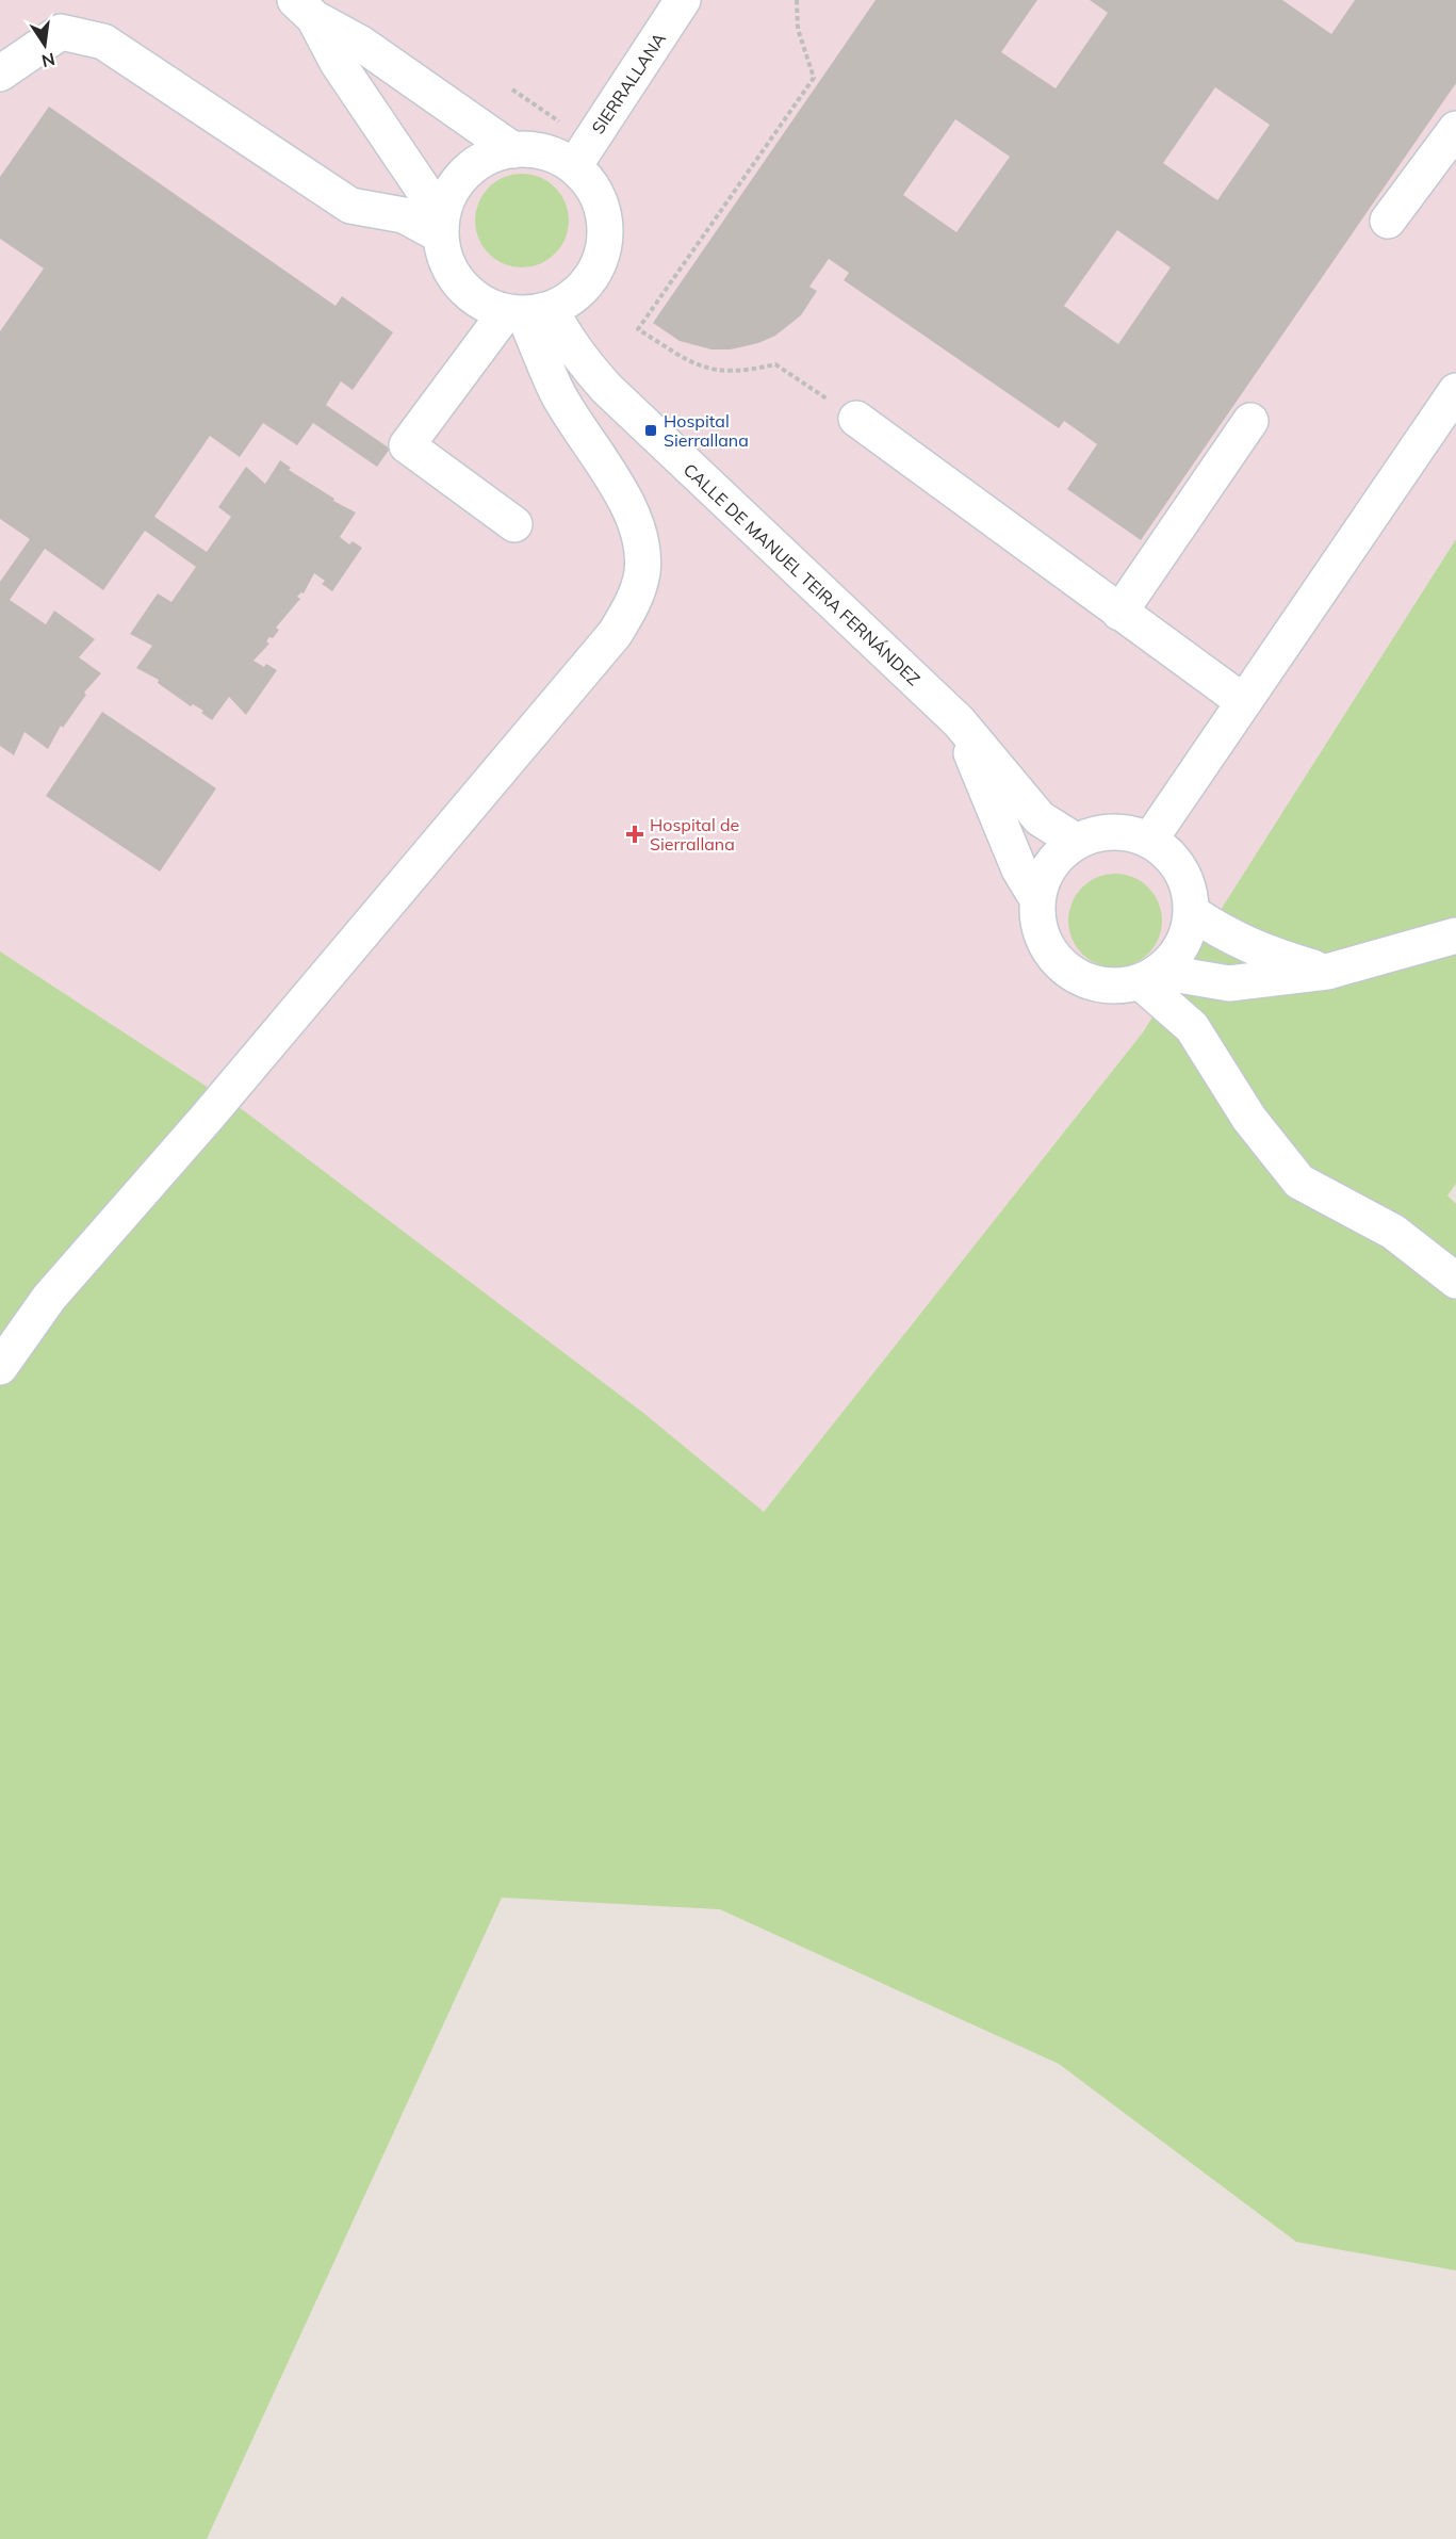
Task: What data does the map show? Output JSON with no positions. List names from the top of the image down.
{
  "streets": {
    "street": ["SIERRALLANA", "CALLE DE MANUEL TEIRA FERNÁNDEZ"]
  },
  "crossings": [
    ["SIERRALLANA", "CALLE DE MANUEL TEIRA FERNÁNDEZ"]
  ],
  "places": {
    "transit": ["Hospital Sierrallana"],
    "health": ["Hospital de Sierrallana"]
  },
  "north": "bottom"
}
